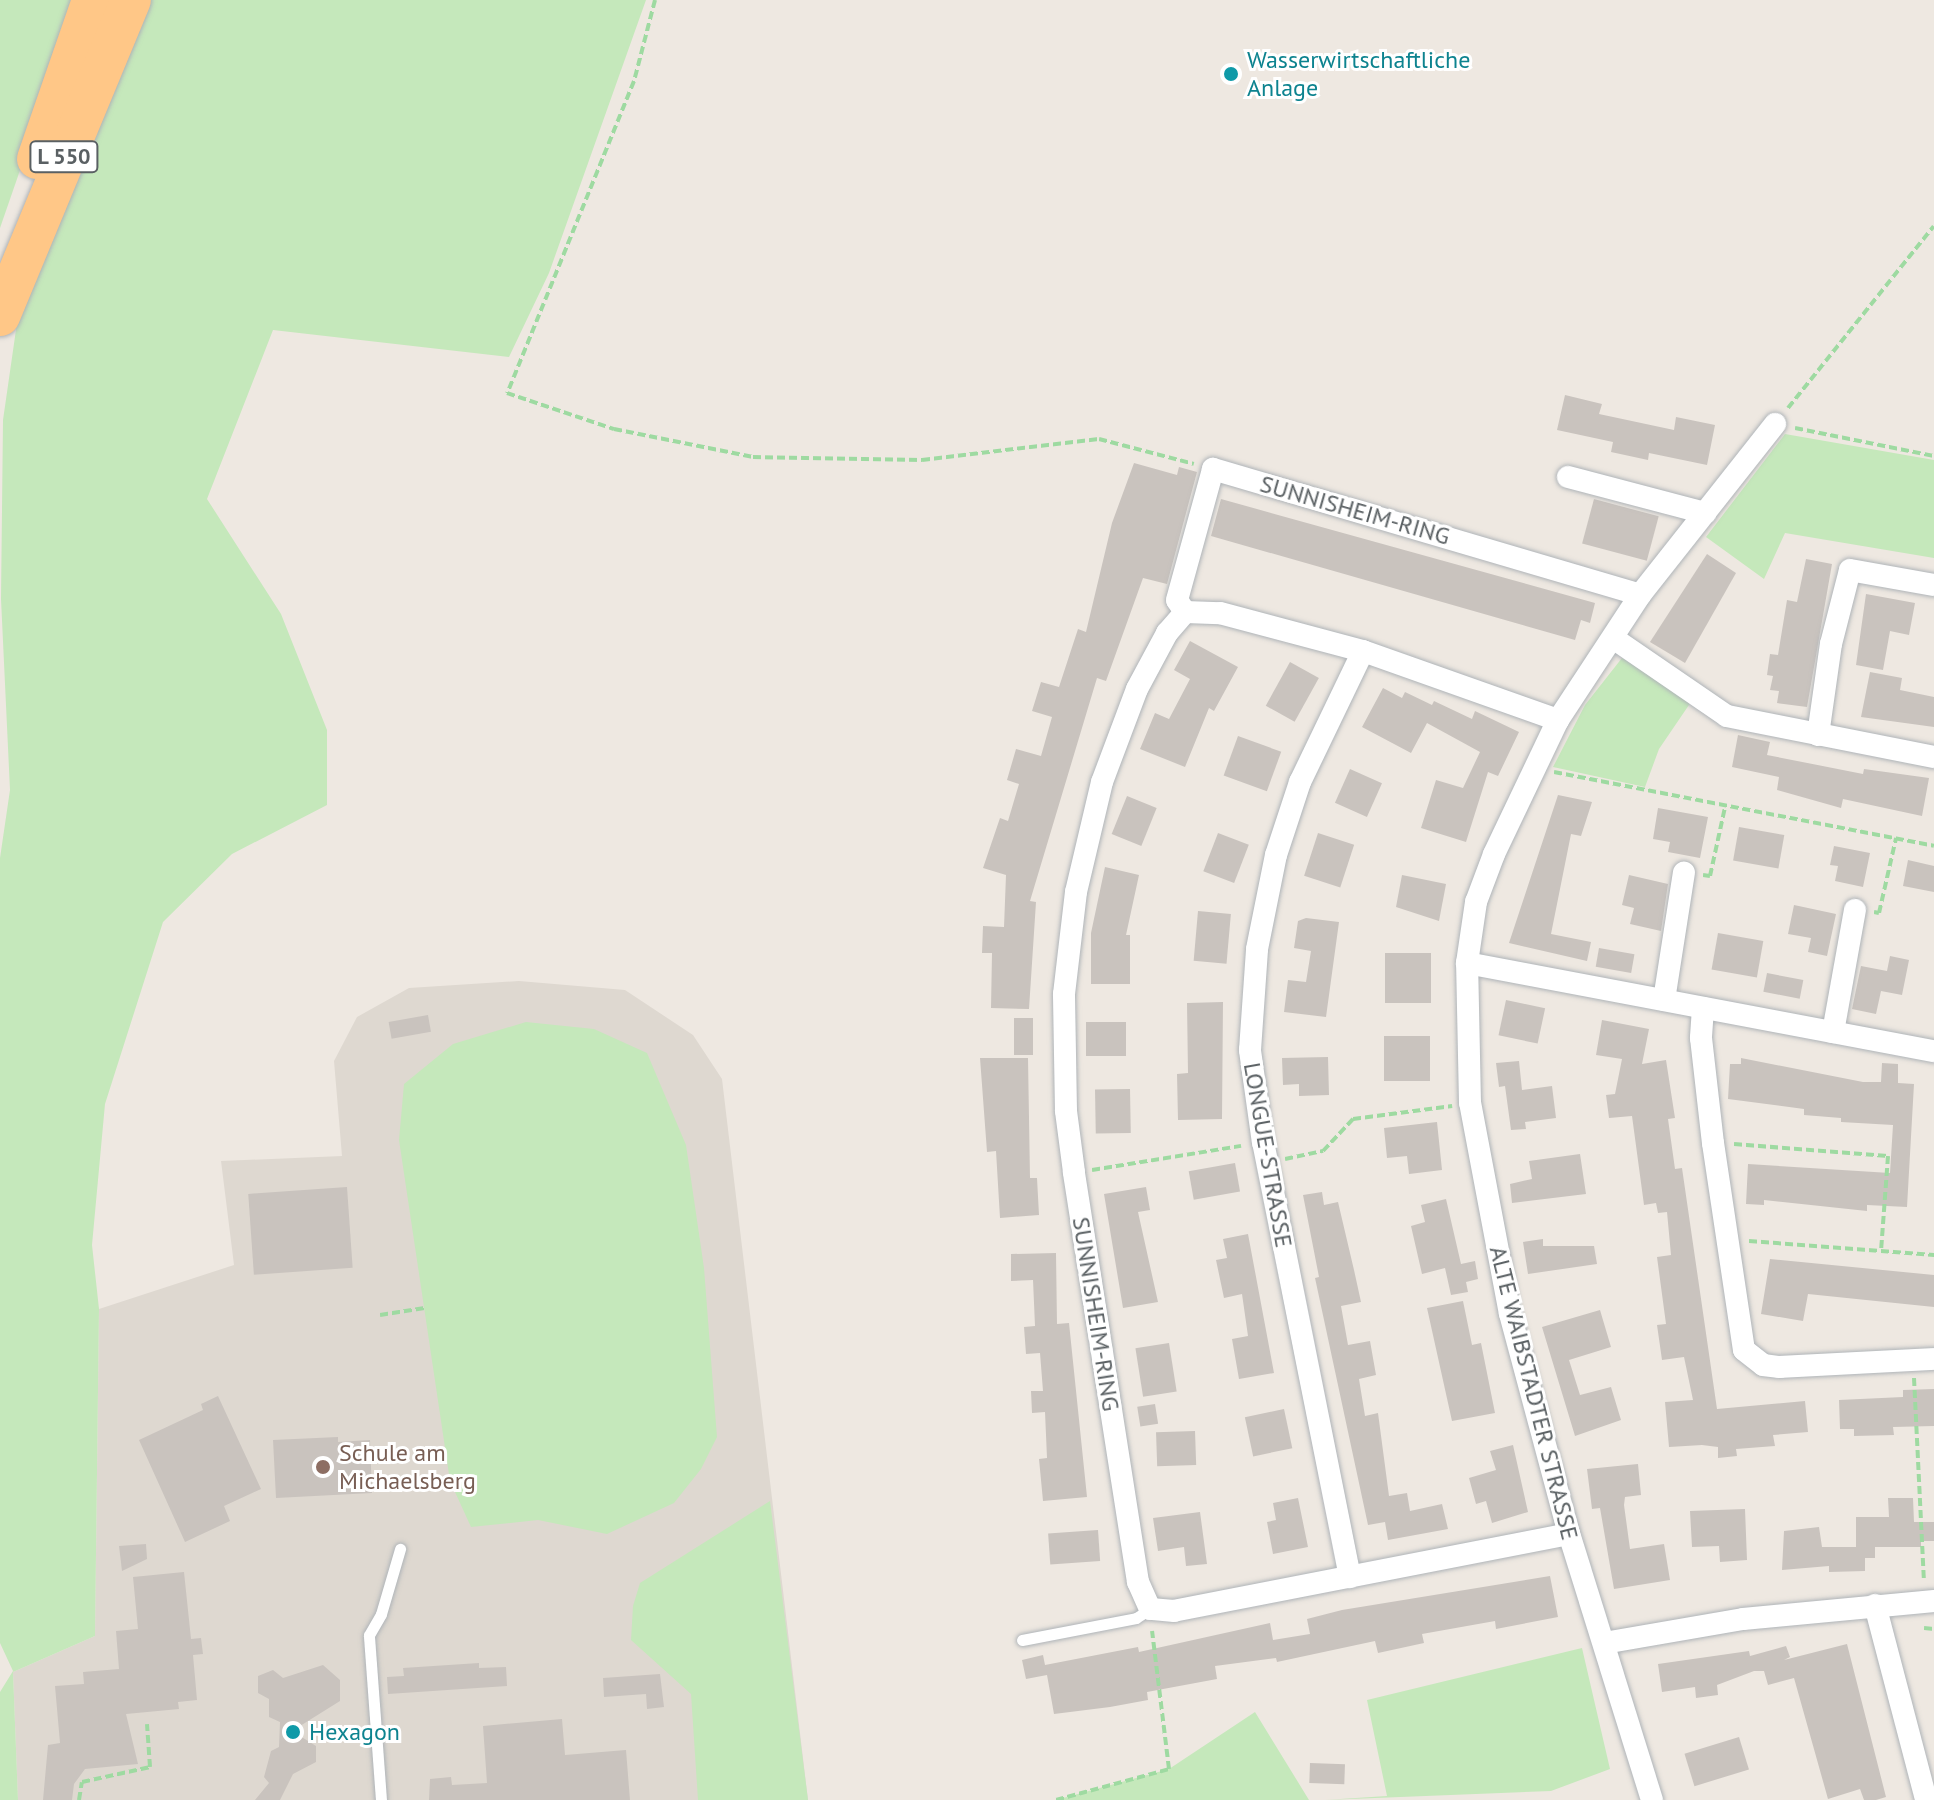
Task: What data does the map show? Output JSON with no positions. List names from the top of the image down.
{
  "streets": {
    "highway": ["L 550"],
    "street": ["SUNNISHEIM-RING", "LONGUE-STRASSE", "ALTE WAIBSTADTER STRASSE"]
  },
  "crossings": [
    ["SUNNISHEIM-RING", "ALTE WAIBSTADTER STRASSE"]
  ],
  "places": ["Wasserwirtschaftliche Anlage", "Schule am Michaelsberg", "Hexagon"]
}
